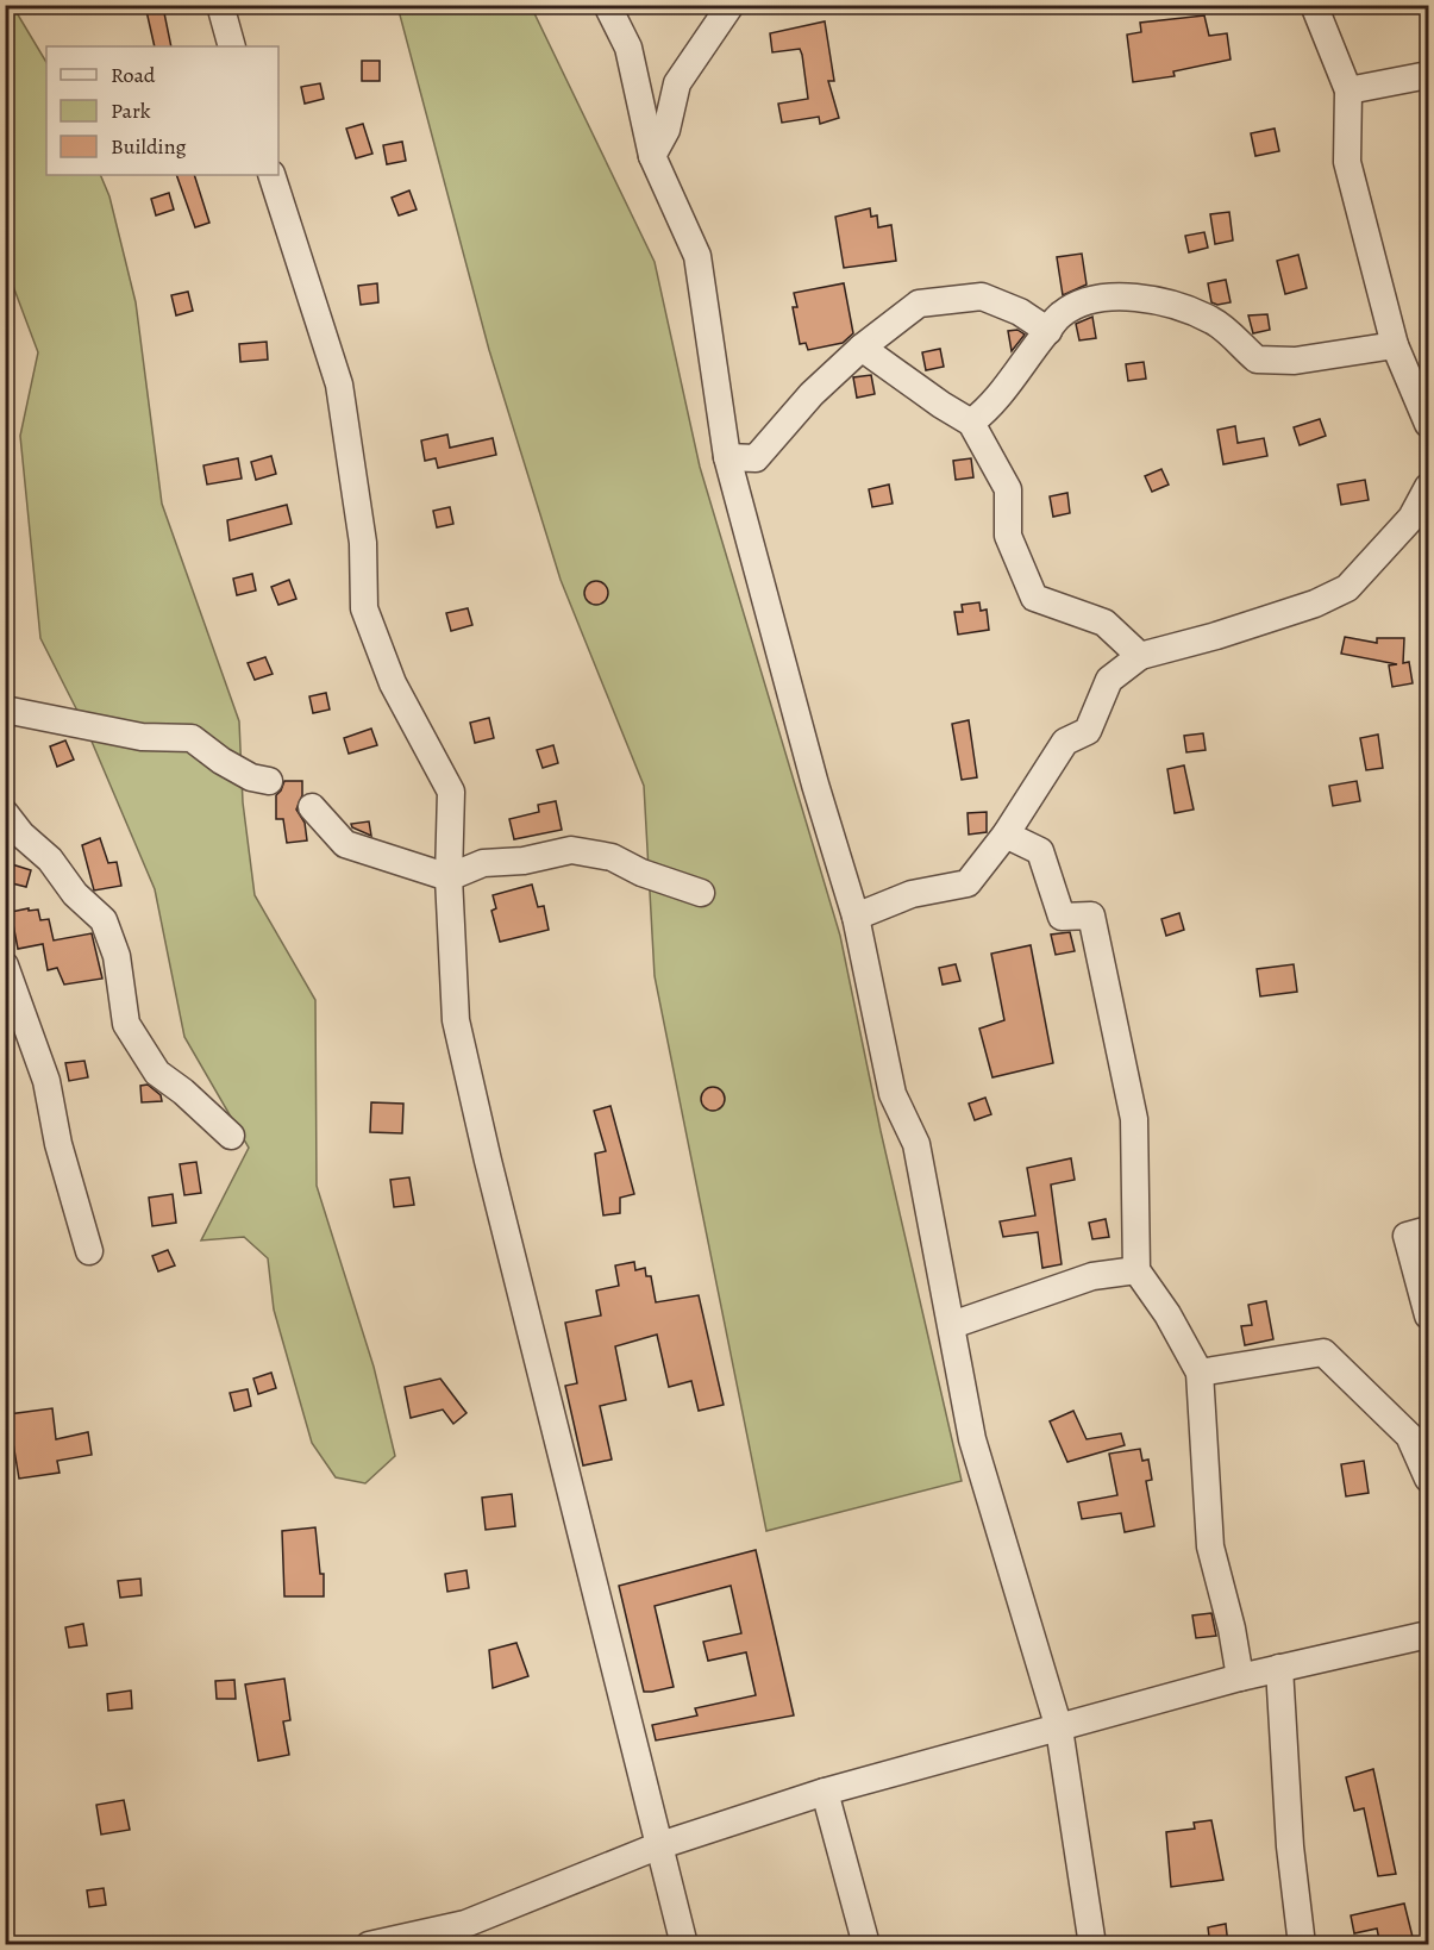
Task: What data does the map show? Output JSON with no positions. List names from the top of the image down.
{
  "legend": ["Road", "Park", "Building"]
}
